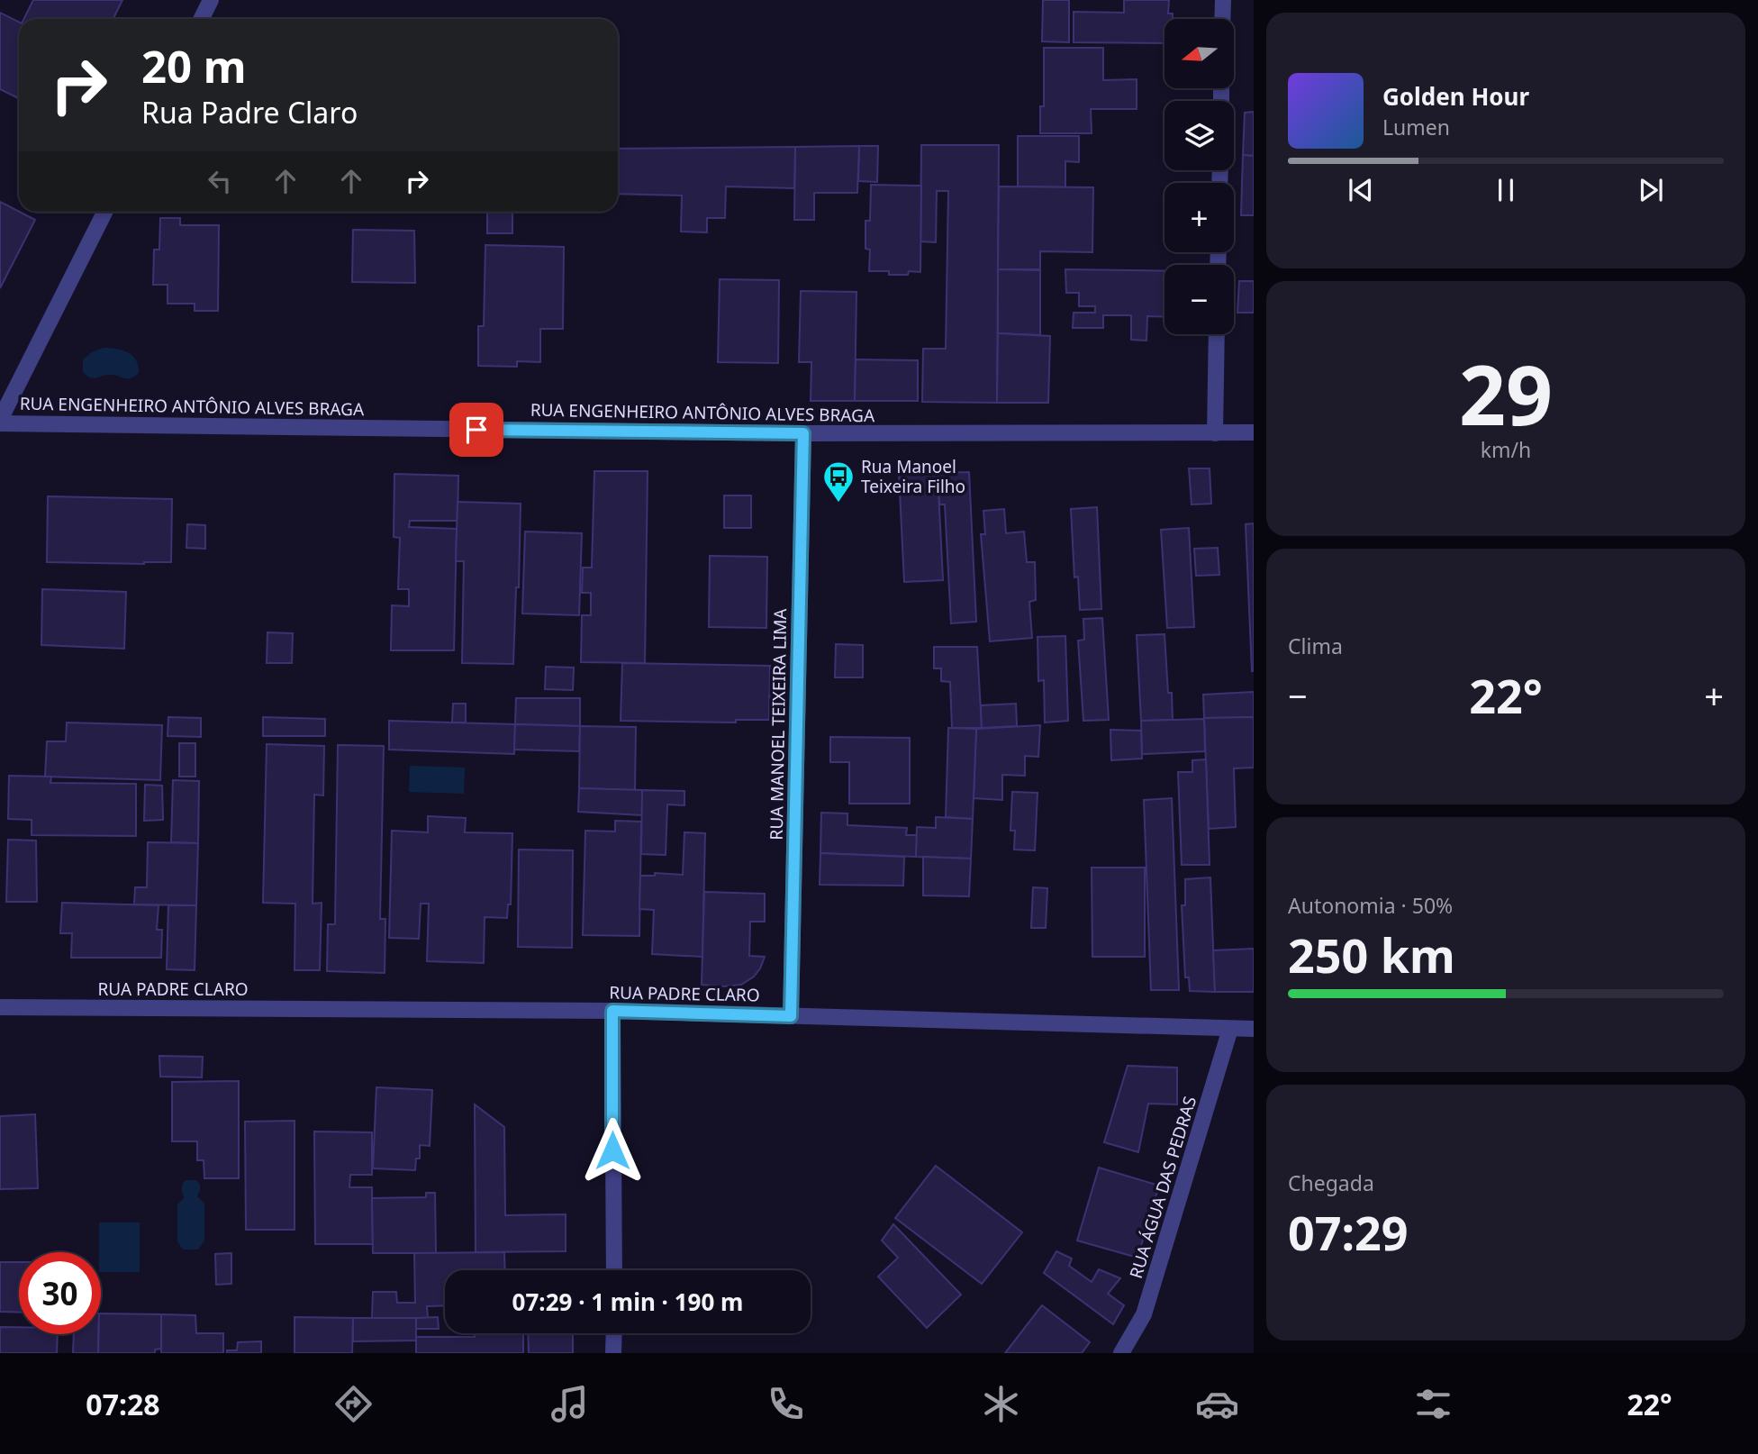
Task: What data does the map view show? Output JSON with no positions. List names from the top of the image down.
{
  "streets": {
    "street": [
      "RUA ENGENHEIRO ANTÔNIO ALVES BRAGA",
      "RUA MANOEL TEIXEIRA LIMA",
      "RUA PADRE CLARO",
      "RUA ÁGUA DAS PEDRAS"
    ]
  },
  "crossings": [
    ["RUA ENGENHEIRO ANTÔNIO ALVES BRAGA", "RUA MANOEL TEIXEIRA LIMA"],
    ["RUA MANOEL TEIXEIRA LIMA", "RUA PADRE CLARO"],
    ["RUA PADRE CLARO", "RUA ÁGUA DAS PEDRAS"]
  ],
  "places": {
    "bus stop": ["Rua Manoel Teixeira Filho"]
  },
  "north": "left",
  "page": {
    "map_buttons": ["+", "−"],
    "turn": ["20 m", "Rua Padre Claro"],
    "song": ["Golden Hour", "Lumen"],
    "tile": [
      ["29", "km/h"],
      "Clima",
      ["Autonomia · 50%", "250 km"],
      ["Chegada", "07:29"]
    ],
    "heat": ["−", "22°", "+"],
    "limit": "30",
    "trip": "07:29 · 1 min · 190 m",
    "tabs": ["07:28", "22°"]
  }
}
